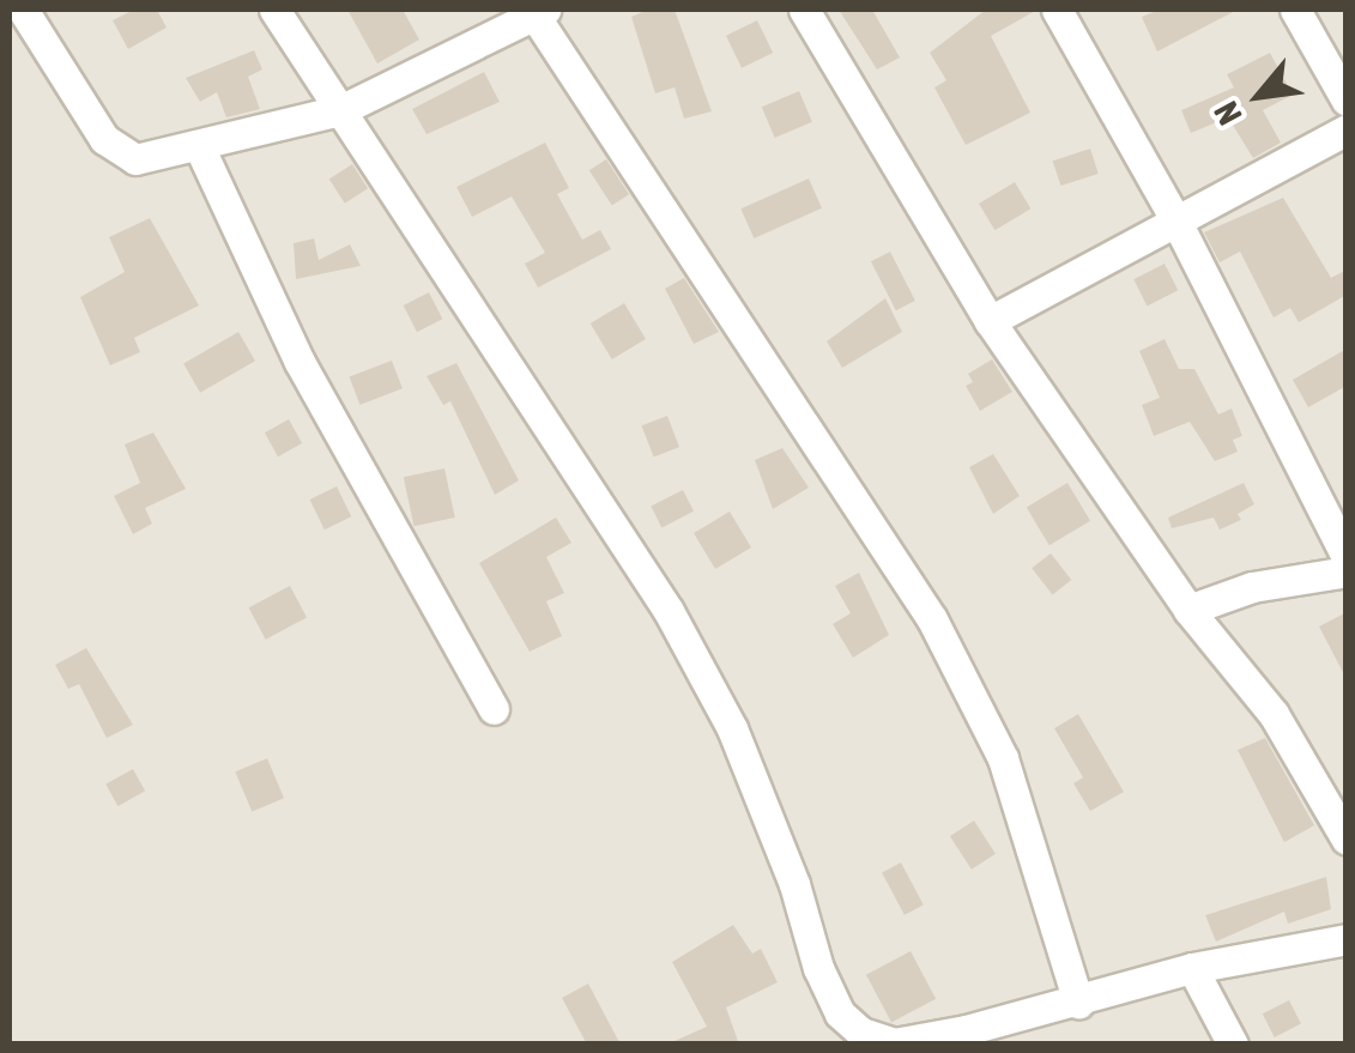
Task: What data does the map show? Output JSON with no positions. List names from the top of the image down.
{
  "north": "bottom left"
}
